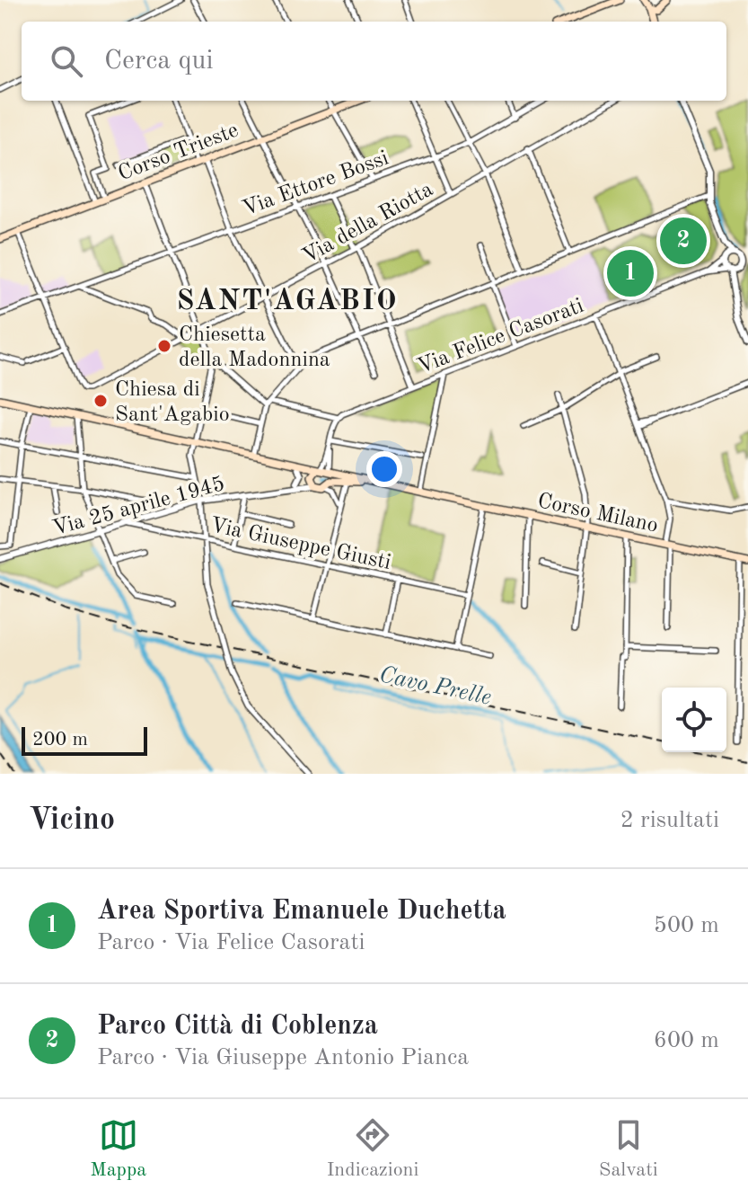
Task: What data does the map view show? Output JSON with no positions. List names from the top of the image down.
{
  "streets": {
    "main road": ["Corso Trieste", "Corso Milano"],
    "street": [
      "Via Ettore Bossi",
      "Via della Riotta",
      "Via Felice Casorati",
      "Via 25 aprile 1945",
      "Via Giuseppe Giusti"
    ]
  },
  "crossings": [
    ["Via 25 aprile 1945", "Via Giuseppe Giusti"]
  ],
  "districts": ["SANT'AGABIO"],
  "water": ["Cavo Prelle"],
  "places": ["Chiesetta della Madonnina", "Chiesa di Sant'Agabio"],
  "scale_bar": "200 m",
  "page": {
    "search": "Cerca qui",
    "pins": ["2", "1"],
    "scale": "200 m",
    "heading": ["Vicino", "2 risultati"],
    "list": [
      {
        "mark": "1",
        "name": "Area Sportiva Emanuele Duchetta",
        "note": "Parco · Via Felice Casorati",
        "value": "500 m"
      },
      {
        "mark": "2",
        "name": "Parco Città di Coblenza",
        "note": "Parco · Via Giuseppe Antonio Pianca",
        "value": "600 m"
      }
    ],
    "nav": ["Mappa", "Indicazioni", "Salvati"]
  }
}
